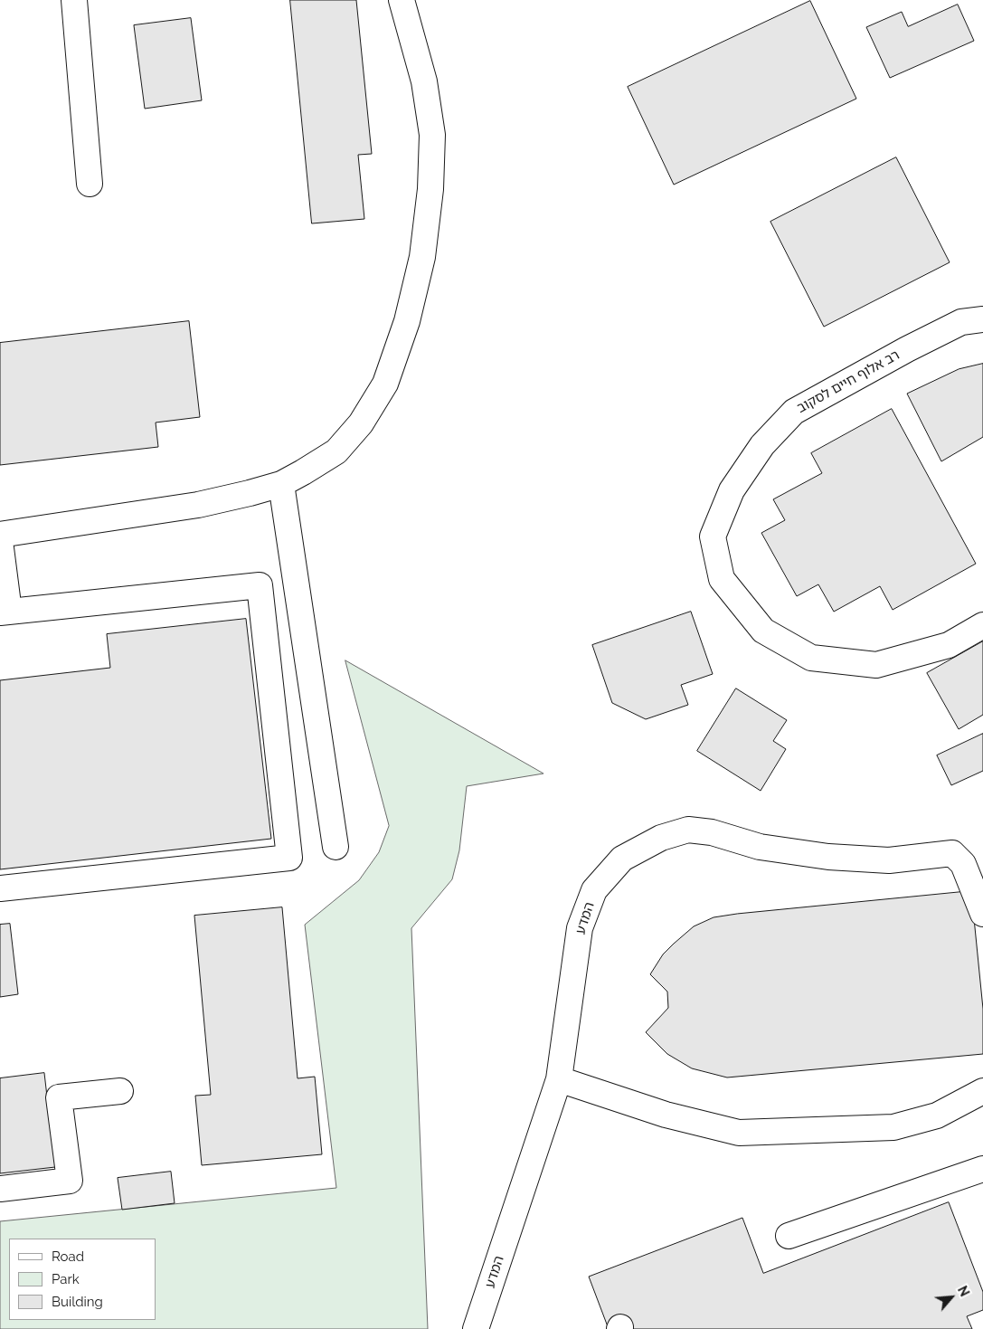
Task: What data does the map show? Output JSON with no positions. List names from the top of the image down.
{
  "streets": {
    "street": ["רב אלוף חיים לסקוב", "המדע"]
  },
  "legend": ["Road", "Park", "Building"],
  "north": "top right"
}
